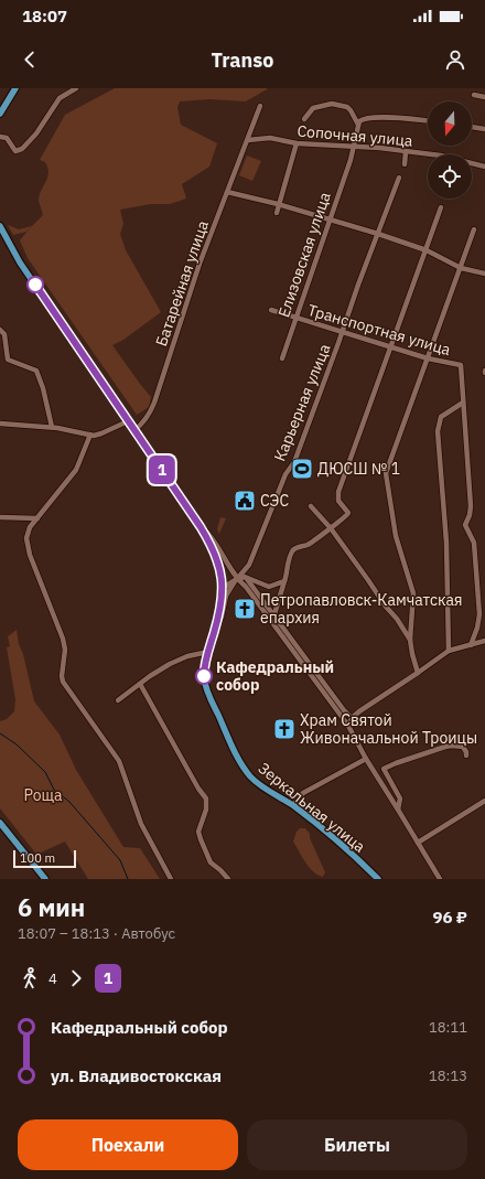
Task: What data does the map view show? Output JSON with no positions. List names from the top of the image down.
{
  "streets": {
    "main road": ["Зеркальная улица"],
    "street": [
      "Сопочная улица",
      "Елизовская улица",
      "Батарейная улица",
      "Транспортная улица",
      "Карьерная улица"
    ]
  },
  "crossings": [
    ["Сопочная улица", "Елизовская улица"],
    ["Сопочная улица", "Батарейная улица"],
    ["Елизовская улица", "Транспортная улица"],
    ["Батарейная улица", "Зеркальная улица"],
    ["Транспортная улица", "Карьерная улица"],
    ["Карьерная улица", "Зеркальная улица"]
  ],
  "parks": ["Роща"],
  "places": {
    "sports": ["ДЮСШ № 1"],
    "public building": ["СЭС"],
    "church": ["Петропавловск-Камчатская епархия", "Храм Святой Живоначальной Троицы"],
    "other": ["Кафедральный собор"]
  },
  "lines": ["bus line 1"],
  "scale_bar": "100 m",
  "north": "bottom",
  "page": {
    "status": "18:07",
    "header": "Transo",
    "on_map": "1",
    "scale": "100 m",
    "heading": ["6 мин", "18:07 – 18:13 · Автобус", "96 ₽"],
    "legs": ["4", "1"],
    "list": [
      {
        "name": "Кафедральный собор",
        "value": "18:11"
      },
      {
        "name": "ул. Владивостокская",
        "value": "18:13"
      }
    ],
    "buttons": ["Поехали", "Билеты"]
  }
}
